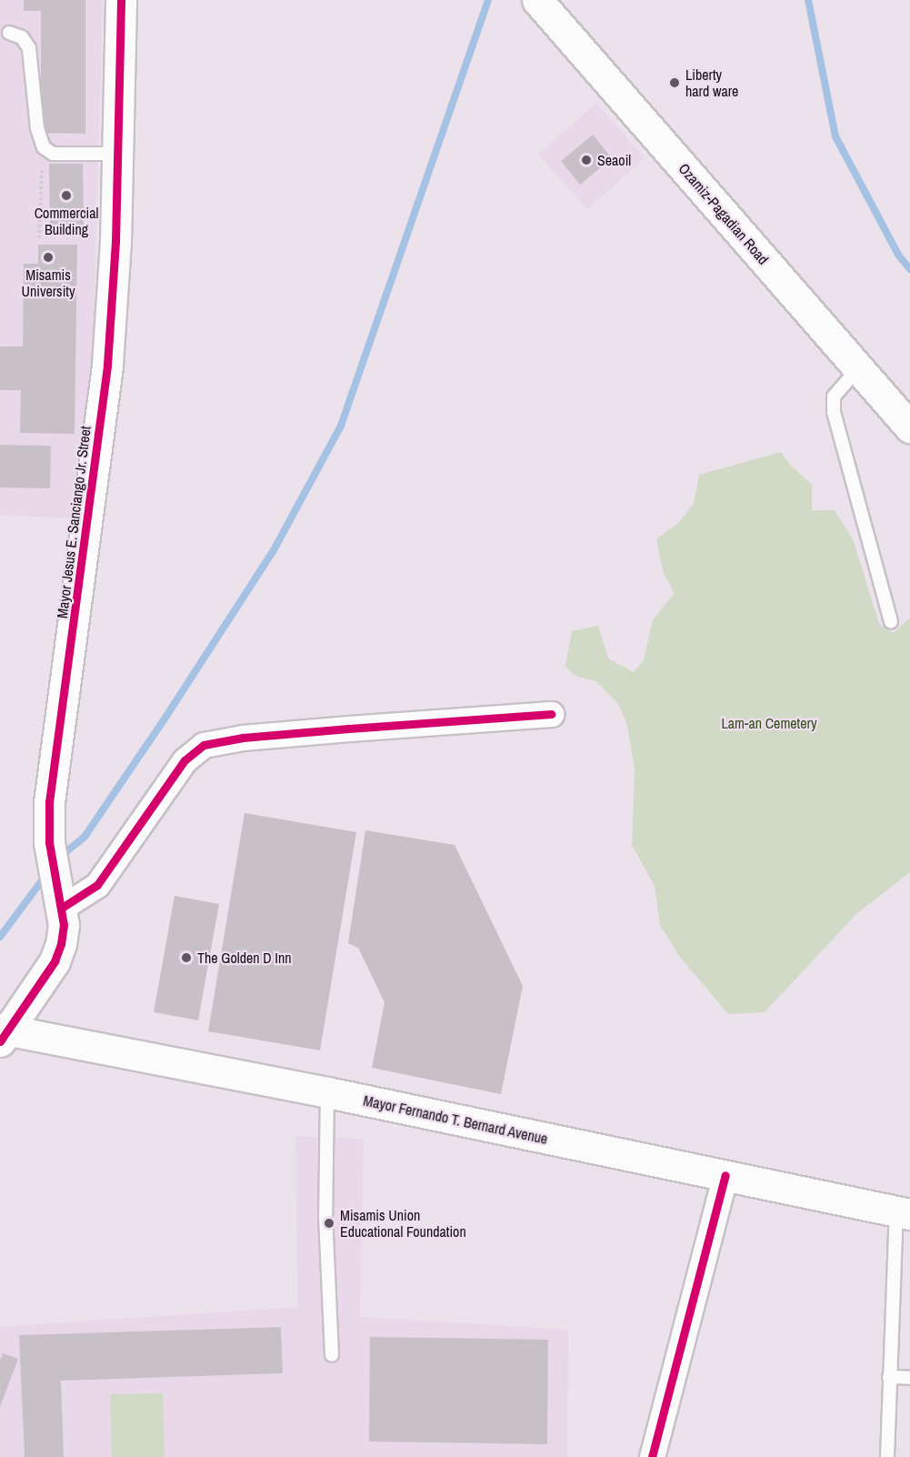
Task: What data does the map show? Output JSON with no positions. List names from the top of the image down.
{
  "streets": {
    "main road": ["Ozamiz-Pagadian Road", "Mayor Jesus E. Sanciango Jr. Street", "Mayor Fernando T. Bernard Avenue"]
  },
  "crossings": [
    ["Mayor Jesus E. Sanciango Jr. Street", "Mayor Fernando T. Bernard Avenue"]
  ],
  "parks": ["Lam-an Cemetery"],
  "places": [
    "Liberty hard ware",
    "Seaoil",
    "Commercial Building",
    "Misamis University",
    "The Golden D Inn",
    "Misamis Union Educational Foundation"
  ]
}
